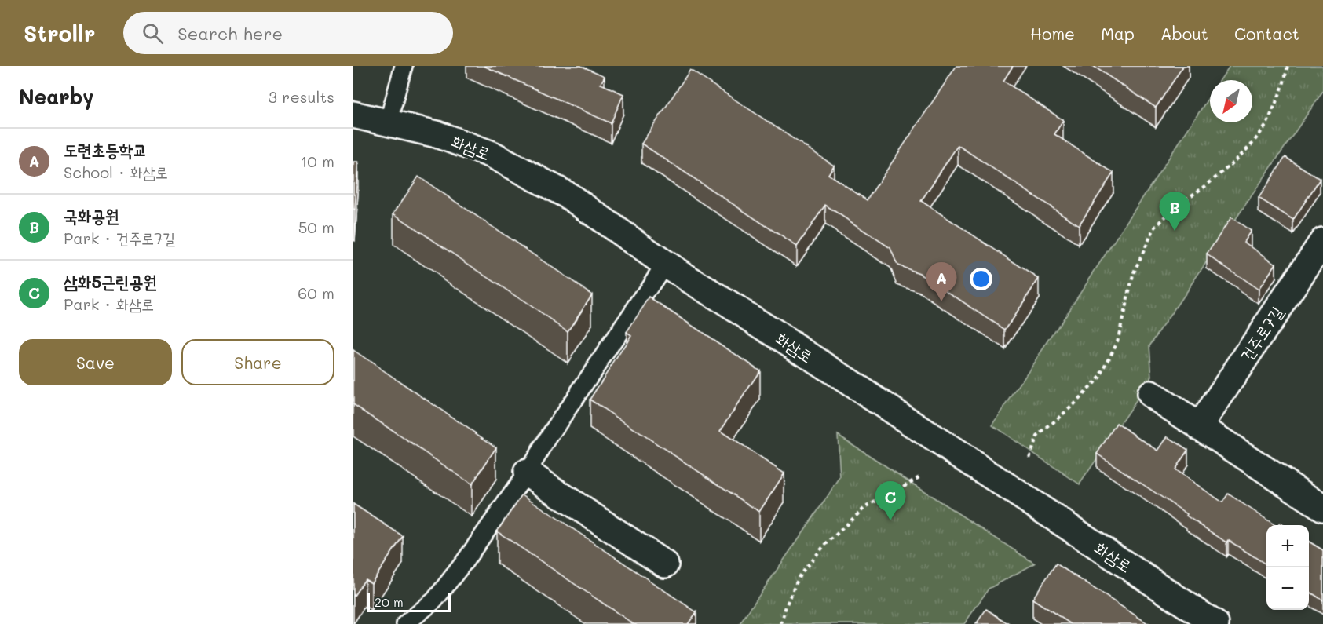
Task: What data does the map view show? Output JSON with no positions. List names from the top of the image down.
{
  "streets": {
    "street": ["화삼로", "건주로7길"]
  },
  "scale_bar": "20 m",
  "north": "bottom left",
  "page": {
    "header": "Strollr",
    "search": "Search here",
    "nav": [
      "Home",
      "Map",
      "About",
      "Contact"
    ],
    "heading": ["Nearby", "3 results"],
    "list": [
      {
        "mark": "A",
        "name": "도련초등학교",
        "note": "School · 화삼로",
        "value": "10 m"
      },
      {
        "mark": "B",
        "name": "국화공원",
        "note": "Park · 건주로7길",
        "value": "50 m"
      },
      {
        "mark": "C",
        "name": "삼화5근린공원",
        "note": "Park · 화삼로",
        "value": "60 m"
      }
    ],
    "pins": ["B", "A", "C"],
    "buttons": ["Save", "Share"],
    "map_buttons": ["+", "−"],
    "scale": "20 m"
  }
}
